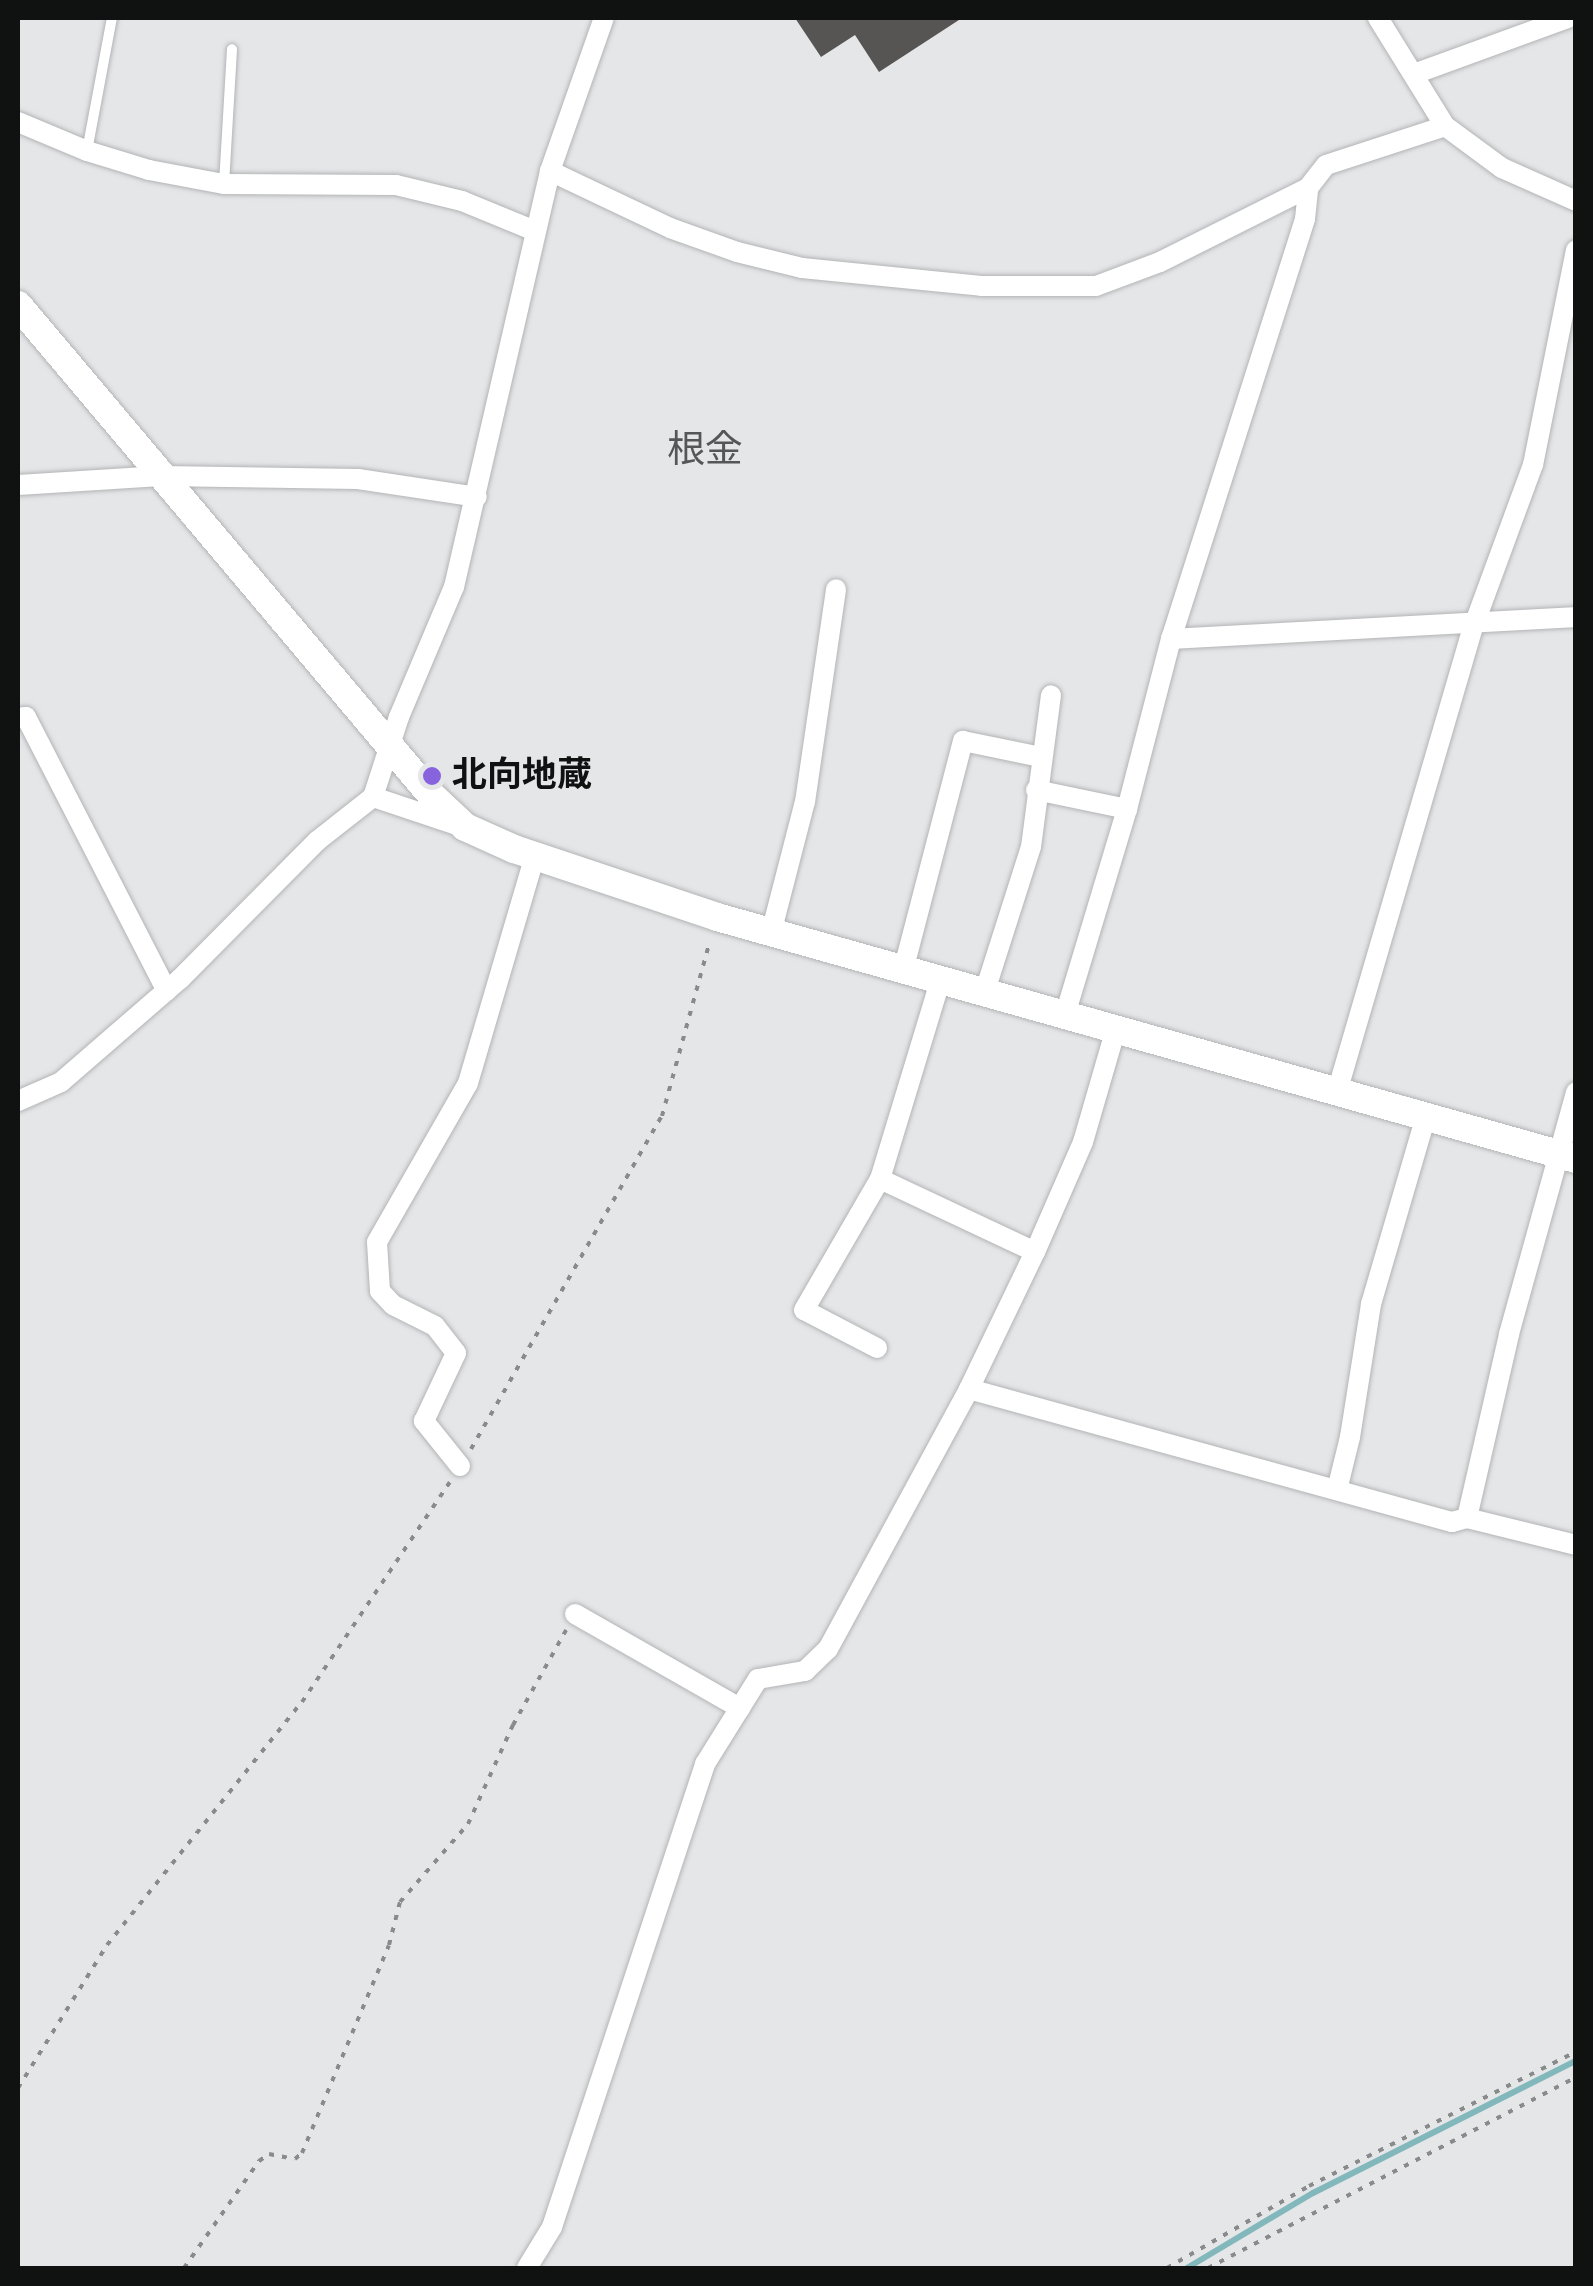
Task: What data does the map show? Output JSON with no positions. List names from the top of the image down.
{
  "districts": ["根金"],
  "places": ["北向地蔵"]
}
